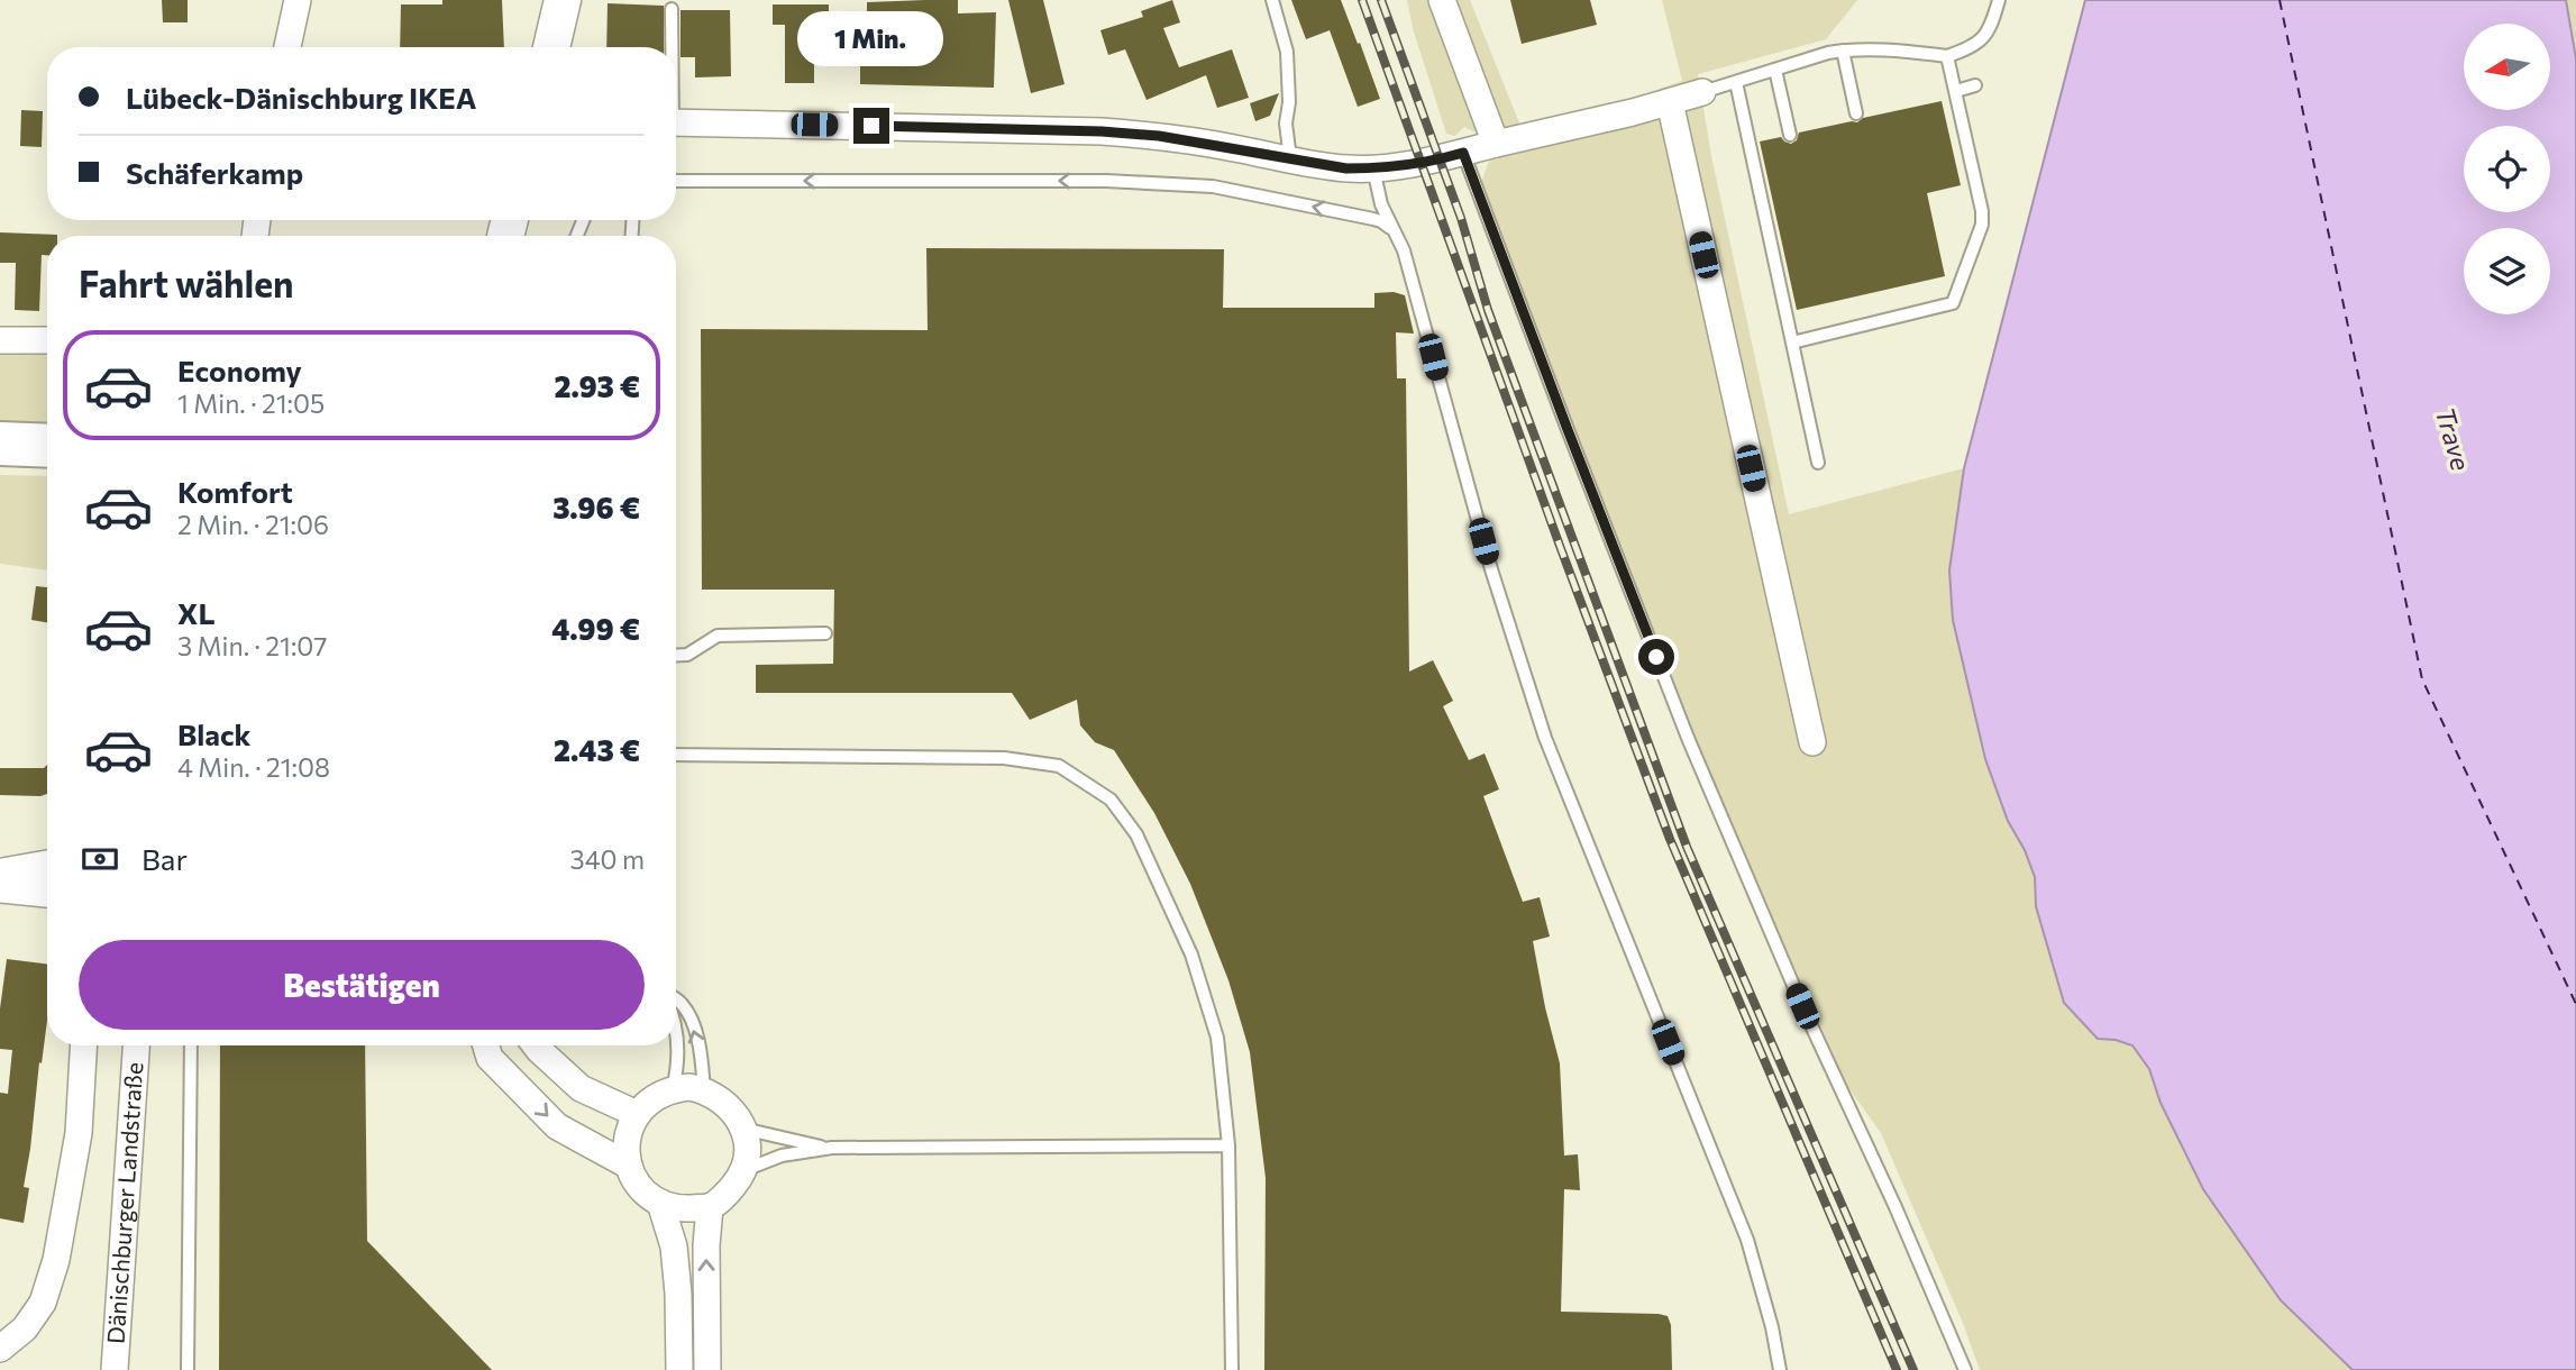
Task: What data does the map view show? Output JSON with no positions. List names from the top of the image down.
{
  "streets": {
    "street": ["Dänischburger Landstraße"]
  },
  "water": ["Trave"],
  "north": "left",
  "page": {
    "bubble": "1 Min.",
    "banner": ["Lübeck-Dänischburg IKEA", "Schäferkamp"],
    "heading": "Fahrt wählen",
    "list": [
      {
        "name": "Economy",
        "note": "1 Min. · 21:05",
        "value": "2.93 €"
      },
      {
        "name": "Komfort",
        "note": "2 Min. · 21:06",
        "value": "3.96 €"
      },
      {
        "name": "XL",
        "note": "3 Min. · 21:07",
        "value": "4.99 €"
      },
      {
        "name": "Black",
        "note": "4 Min. · 21:08",
        "value": "2.43 €"
      }
    ],
    "pay": ["Bar", "340 m"],
    "buttons": "Bestätigen"
  }
}
